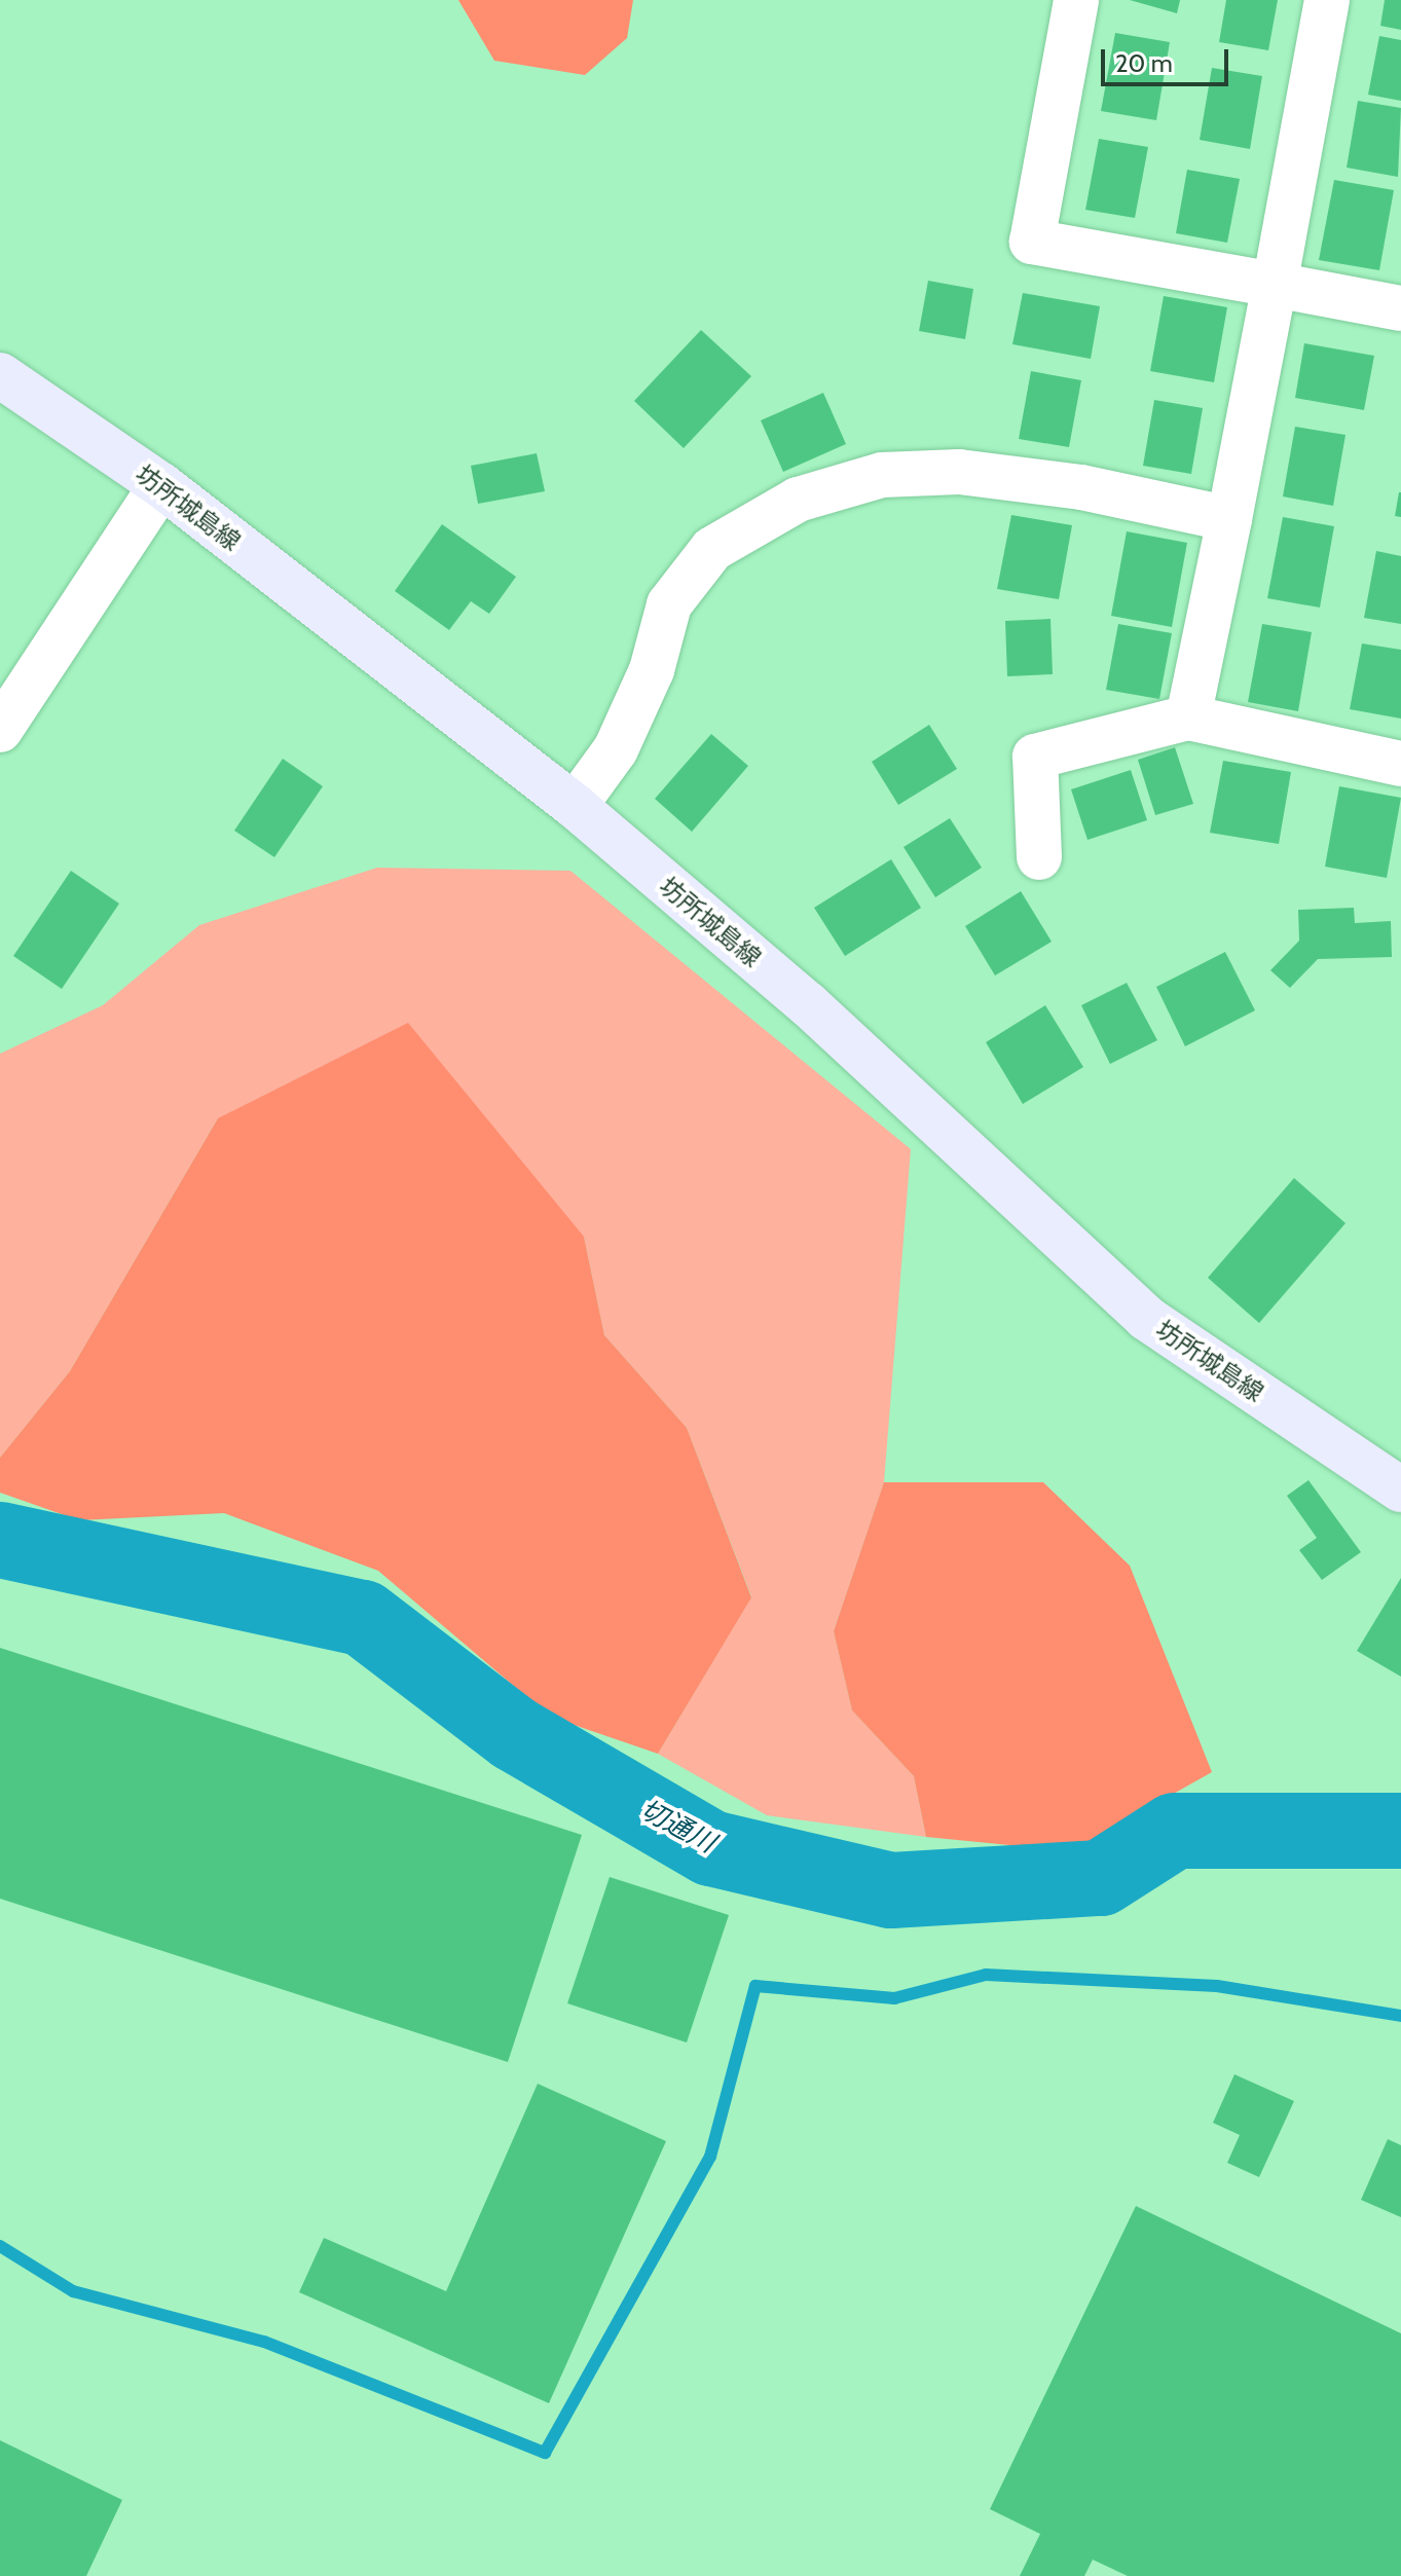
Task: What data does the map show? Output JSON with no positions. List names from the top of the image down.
{
  "streets": {
    "main road": ["坊所城島線"]
  },
  "water": ["切通川"],
  "scale_bar": "20 m"
}
